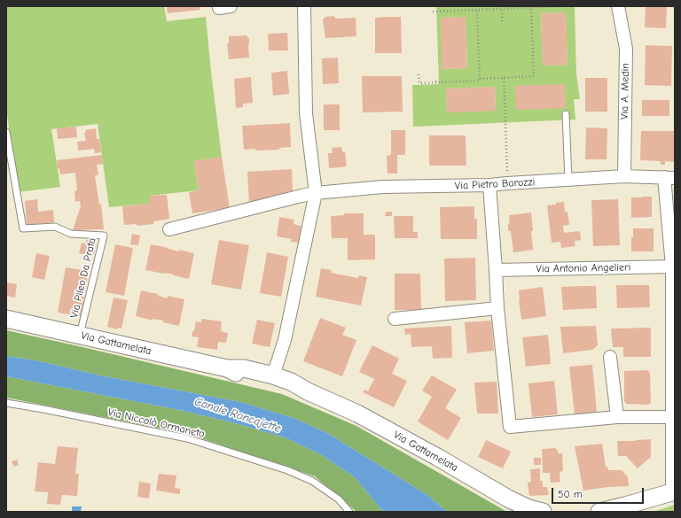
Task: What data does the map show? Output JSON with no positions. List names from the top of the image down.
{
  "streets": {
    "main road": ["Via Gattamelata"],
    "street": ["Via A. Medin", "Via Pietro Barozzi", "Via Antonio Angelieri"],
    "lane": ["Via Pileo Da Prata", "Via Niccolò Ormaneto"]
  },
  "crossings": [
    ["Via A. Medin", "Via Pietro Barozzi"],
    ["Via Pileo Da Prata", "Via Gattamelata"]
  ],
  "water": ["Canale Roncajette"],
  "scale_bar": "50 m"
}
